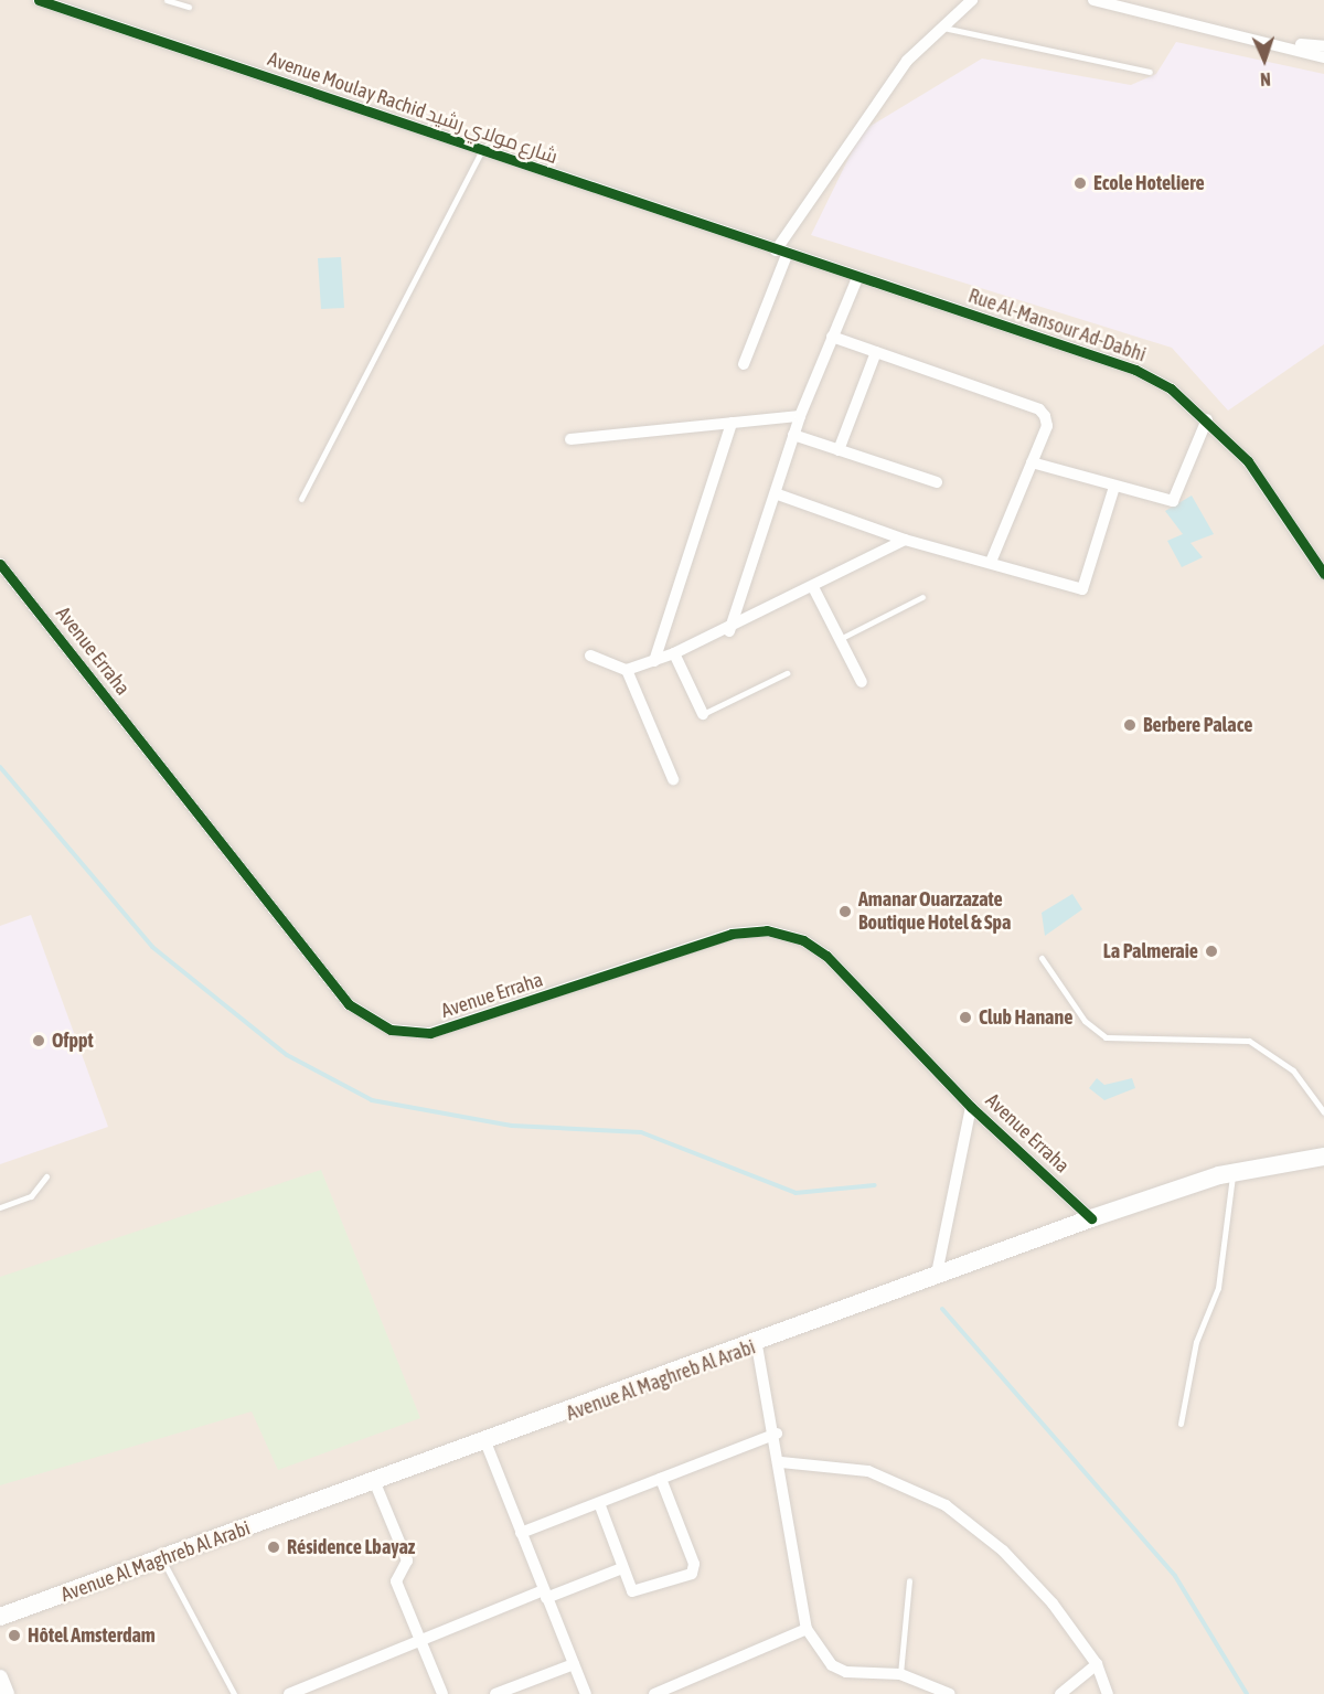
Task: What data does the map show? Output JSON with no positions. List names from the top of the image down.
{
  "streets": {
    "main road": ["Avenue Al Maghreb Al Arabi"],
    "street": ["Avenue Moulay Rachid شارع مولاي رشيد", "Rue Al-Mansour Ad-Dabhi", "Avenue Erraha"]
  },
  "crossings": [
    ["Avenue Moulay Rachid شارع مولاي رشيد", "Rue Al-Mansour Ad-Dabhi"],
    ["Avenue Erraha", "Avenue Al Maghreb Al Arabi"]
  ],
  "places": [
    "Ecole Hoteliere",
    "Berbere Palace",
    "Amanar Ouarzazate Boutique Hotel & Spa",
    "La Palmeraie",
    "Club Hanane",
    "Ofppt",
    "Résidence Lbayaz",
    "Hôtel Amsterdam"
  ],
  "north": "bottom"
}
